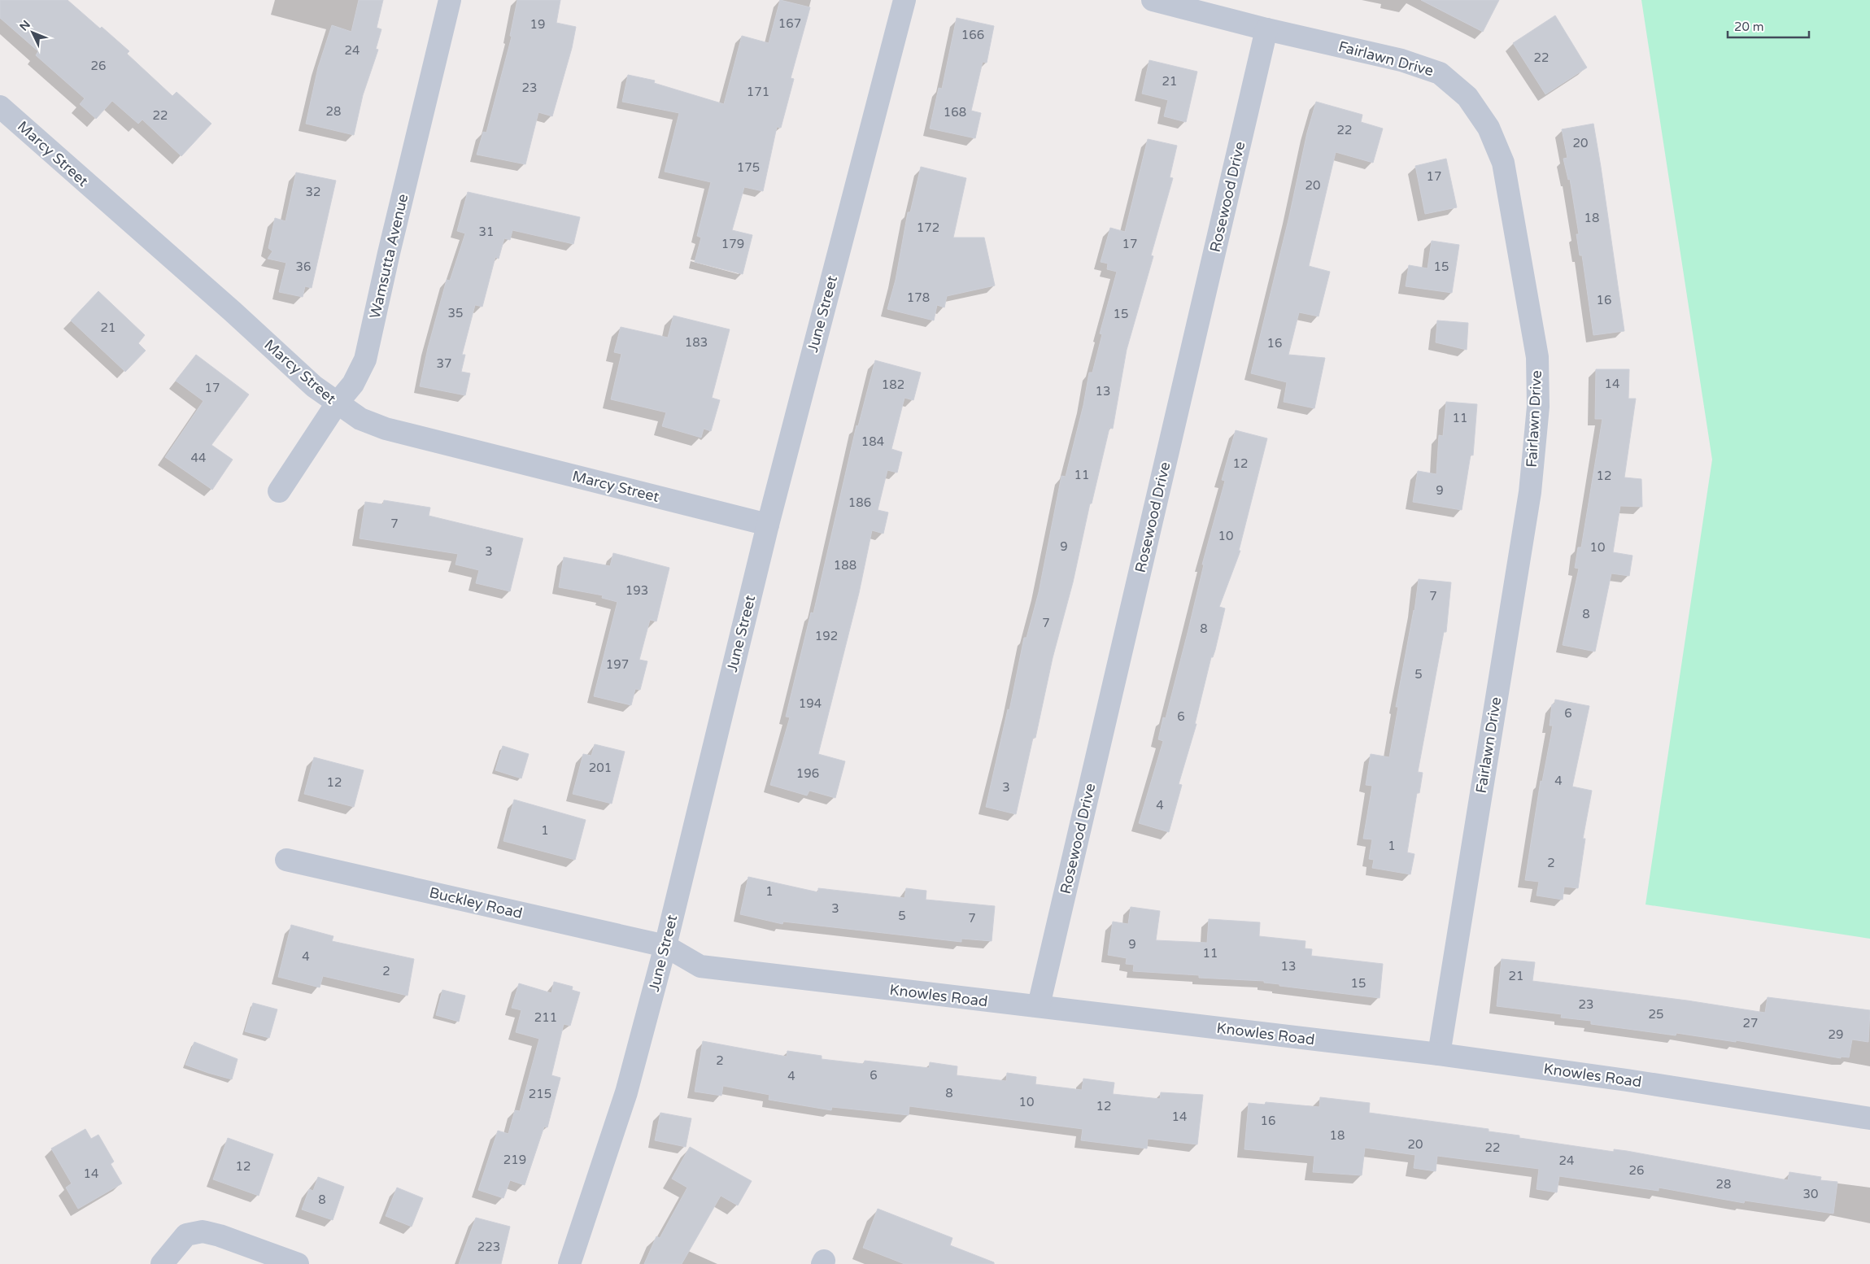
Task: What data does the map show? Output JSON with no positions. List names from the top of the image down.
{
  "streets": {
    "street": [
      "Fairlawn Drive",
      "Marcy Street",
      "Rosewood Drive",
      "Wamsutta Avenue",
      "June Street",
      "Buckley Road",
      "Knowles Road"
    ]
  },
  "crossings": [
    ["Fairlawn Drive", "Rosewood Drive"],
    ["Fairlawn Drive", "Knowles Road"],
    ["Marcy Street", "Wamsutta Avenue"],
    ["Marcy Street", "June Street"],
    ["Rosewood Drive", "Knowles Road"],
    ["June Street", "Buckley Road"],
    ["June Street", "Knowles Road"],
    ["Buckley Road", "Knowles Road"]
  ],
  "house_numbers": [
    "167",
    "19",
    "166",
    "24",
    "22",
    "26",
    "21",
    "23",
    "171",
    "28",
    "168",
    "22",
    "22",
    "20",
    "175",
    "17",
    "20",
    "32",
    "18",
    "172",
    "31",
    "179",
    "17",
    "36",
    "15",
    "178",
    "16",
    "35",
    "15",
    "21",
    "183",
    "16",
    "37",
    "14",
    "182",
    "17",
    "13",
    "11",
    "184",
    "44",
    "12",
    "11",
    "12",
    "9",
    "186",
    "7",
    "10",
    "9",
    "10",
    "3",
    "188",
    "193",
    "7",
    "8",
    "7",
    "8",
    "192",
    "197",
    "5",
    "194",
    "6",
    "6",
    "201",
    "196",
    "4",
    "12",
    "3",
    "4",
    "1",
    "1",
    "2",
    "1",
    "3",
    "5",
    "7",
    "9",
    "11",
    "4",
    "13",
    "2",
    "21",
    "15",
    "23",
    "25",
    "211",
    "27",
    "29",
    "2",
    "6",
    "4",
    "8",
    "215",
    "10",
    "12",
    "14",
    "16",
    "18",
    "20",
    "22",
    "219",
    "24",
    "12",
    "26",
    "14",
    "28",
    "30",
    "8",
    "223"
  ],
  "scale_bar": "20 m",
  "north": "top left"
}
